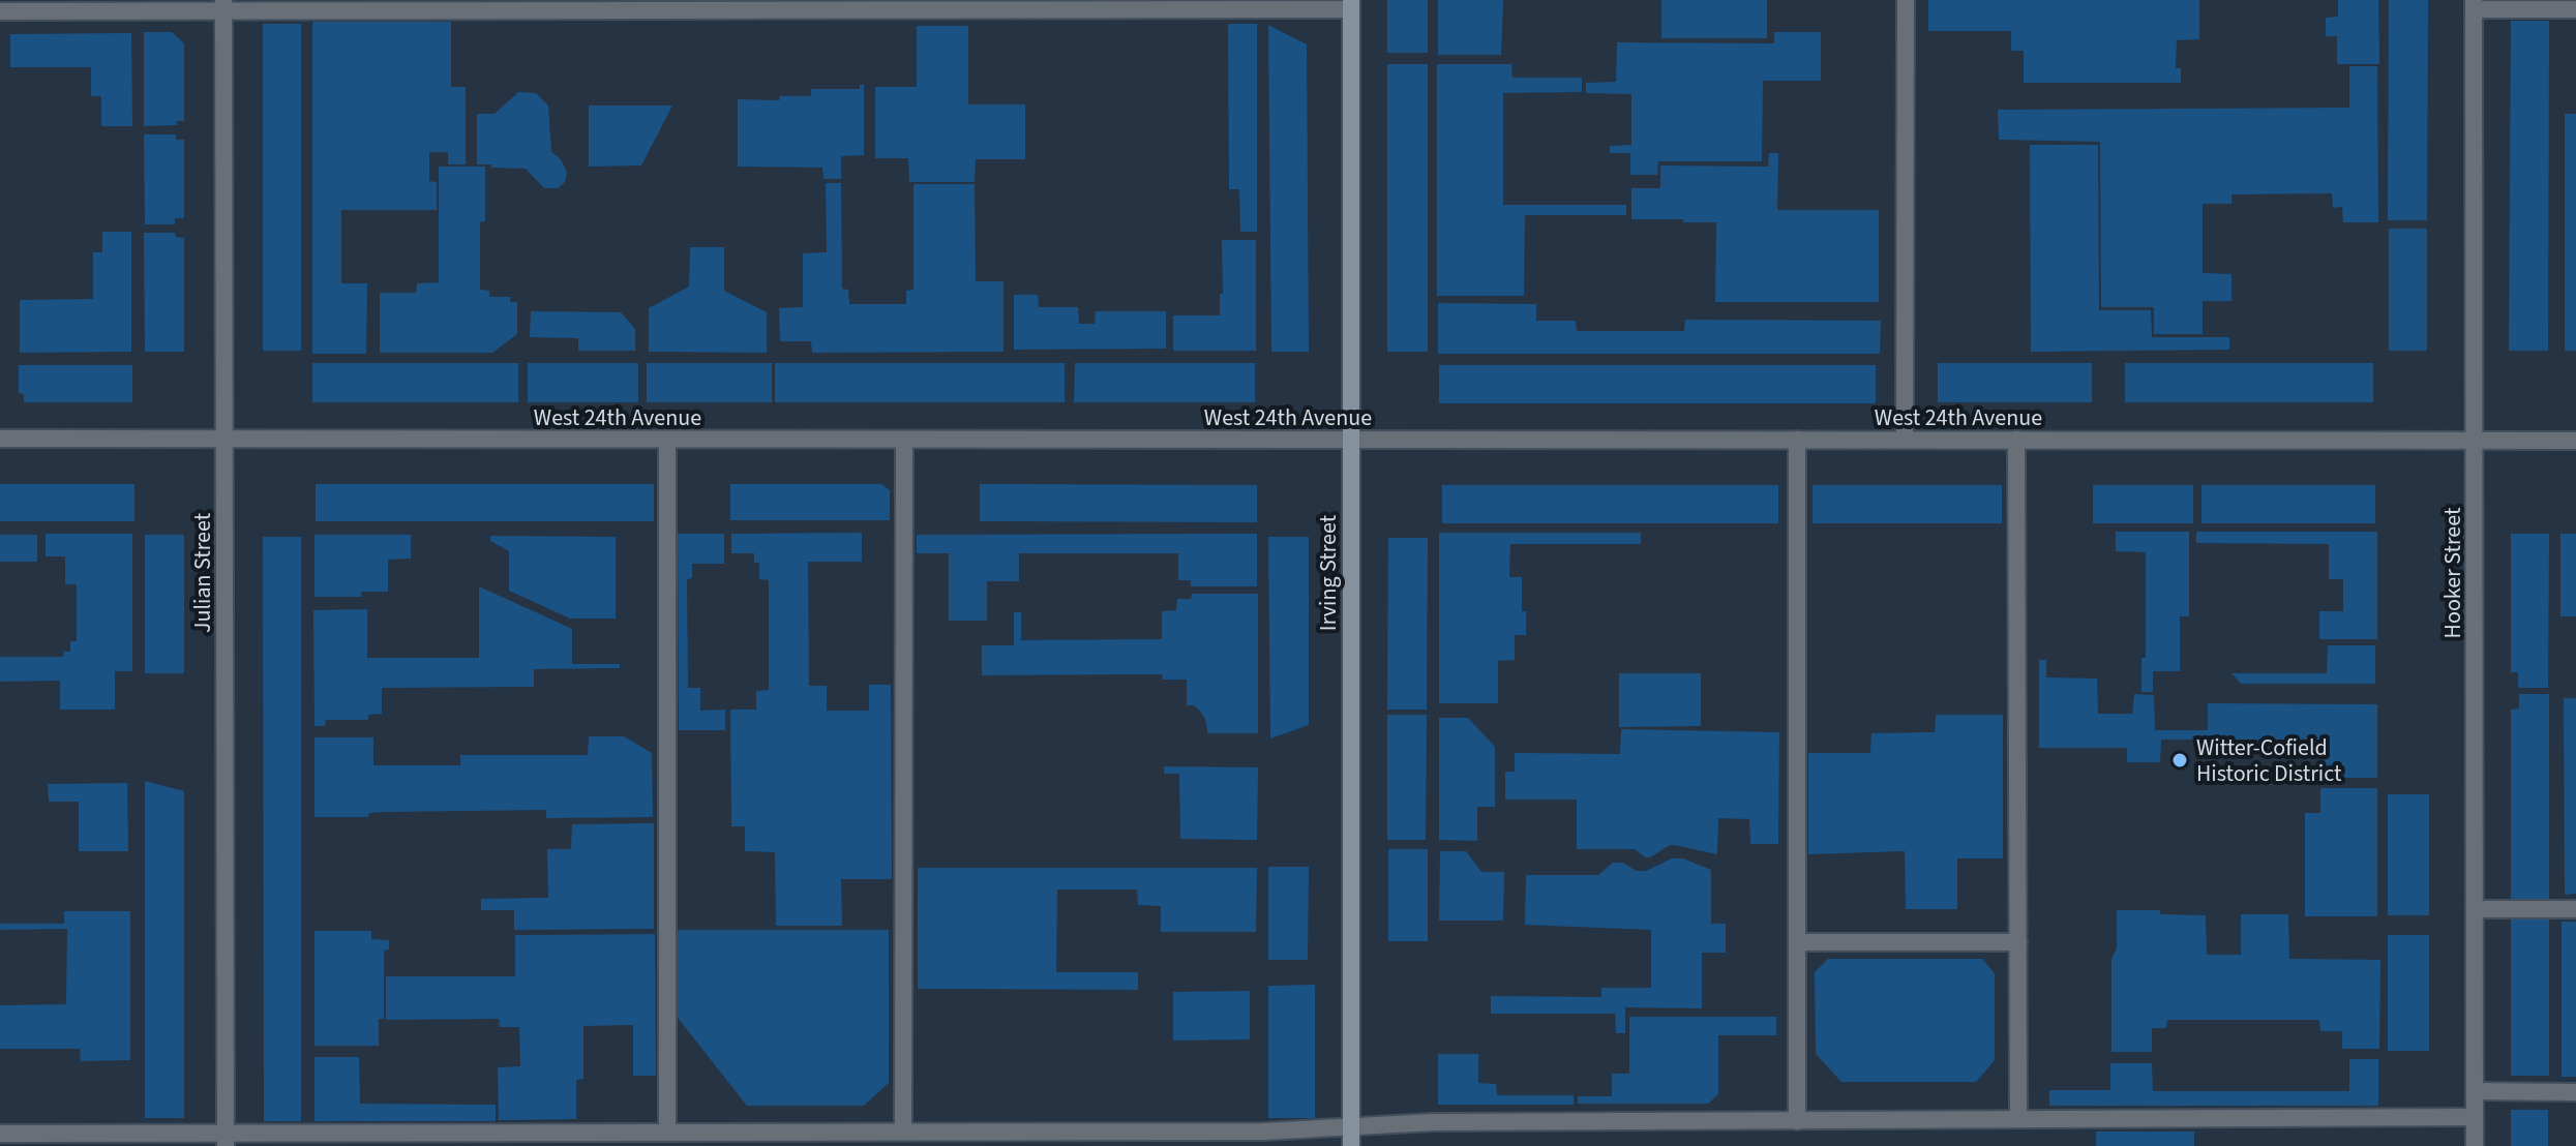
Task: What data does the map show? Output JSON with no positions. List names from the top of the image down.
{
  "streets": {
    "street": [
      "West 24th Avenue",
      "Julian Street",
      "Irving Street",
      "Hooker Street"
    ]
  },
  "crossings": [
    ["West 24th Avenue", "Julian Street"],
    ["West 24th Avenue", "Irving Street"],
    ["West 24th Avenue", "Hooker Street"]
  ],
  "places": ["Witter-Cofield Historic District"]
}
